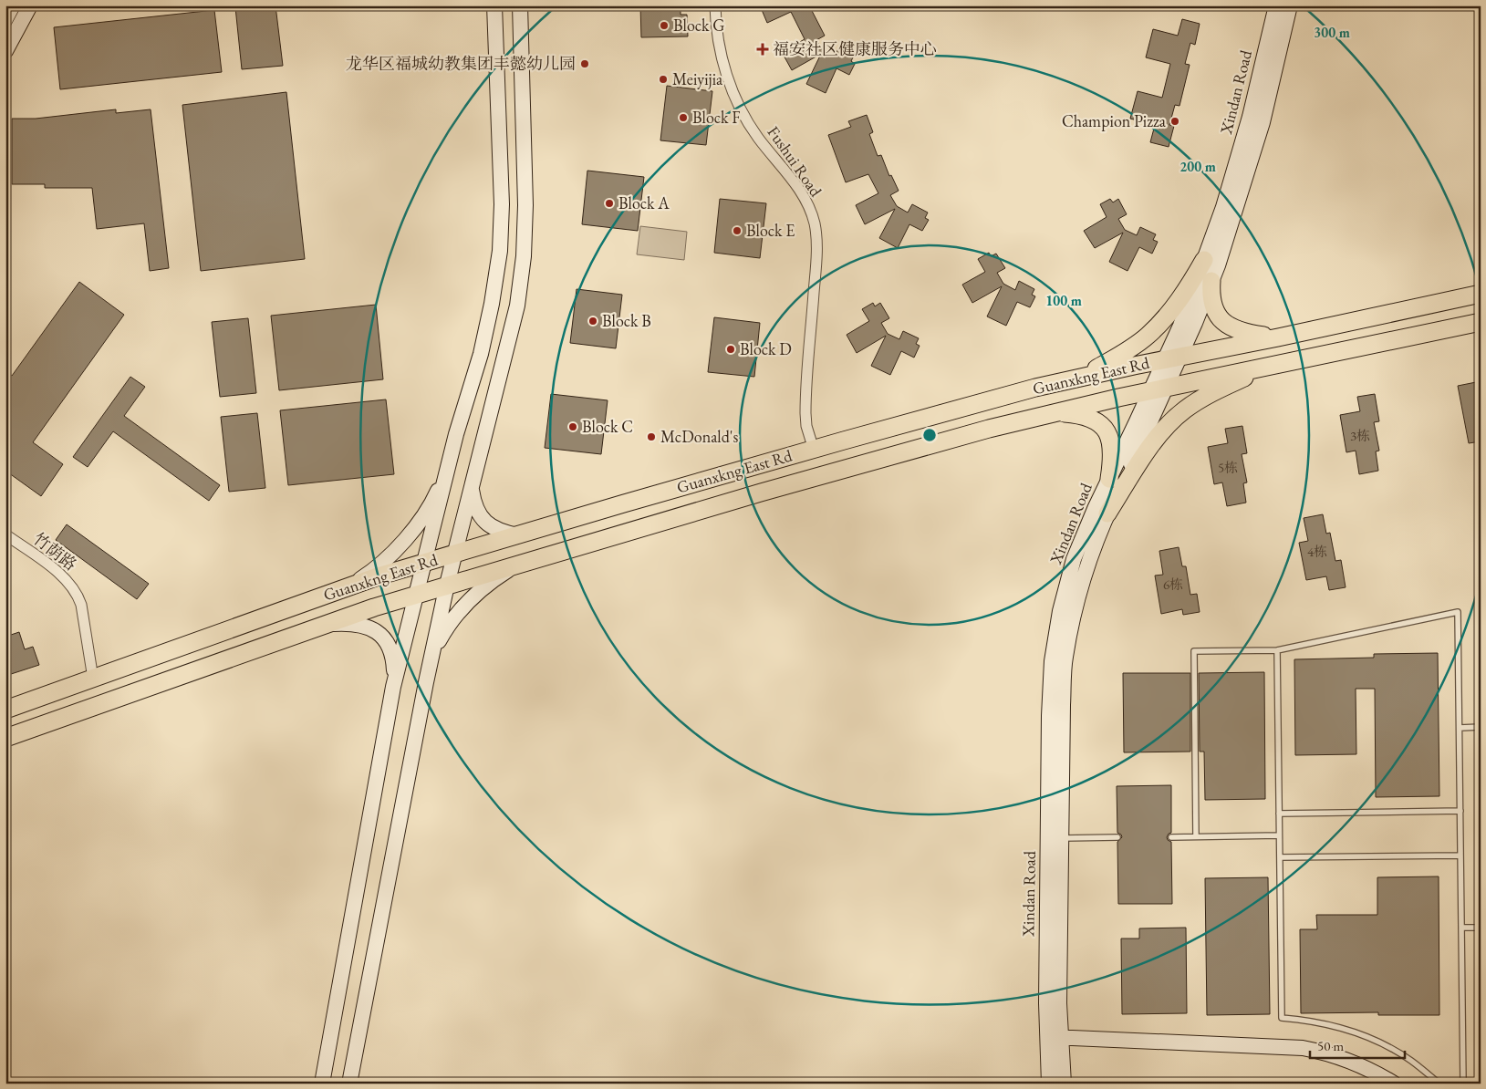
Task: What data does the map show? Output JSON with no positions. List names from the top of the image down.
{
  "streets": {
    "main road": ["Guanxkng East Rd"],
    "street": ["Xindan Road", "Fushui Road", "竹荫路"]
  },
  "crossings": [
    ["Xindan Road", "Guanxkng East Rd"],
    ["Fushui Road", "Guanxkng East Rd"],
    ["Guanxkng East Rd", "竹荫路"]
  ],
  "places": {
    "other": [
      "Block G",
      "龙华区福城幼教集团丰懿幼儿园",
      "Meiyijia",
      "Block F",
      "Champion Pizza",
      "Block A",
      "Block E",
      "Block B",
      "Block D",
      "Block C",
      "McDonald's"
    ],
    "health": ["福安社区健康服务中心"]
  },
  "house_numbers": [
    "3栋",
    "5栋",
    "4栋",
    "6栋"
  ],
  "scale_bar": "50 m",
  "rings": ["300 m", "200 m", "100 m"]
}
